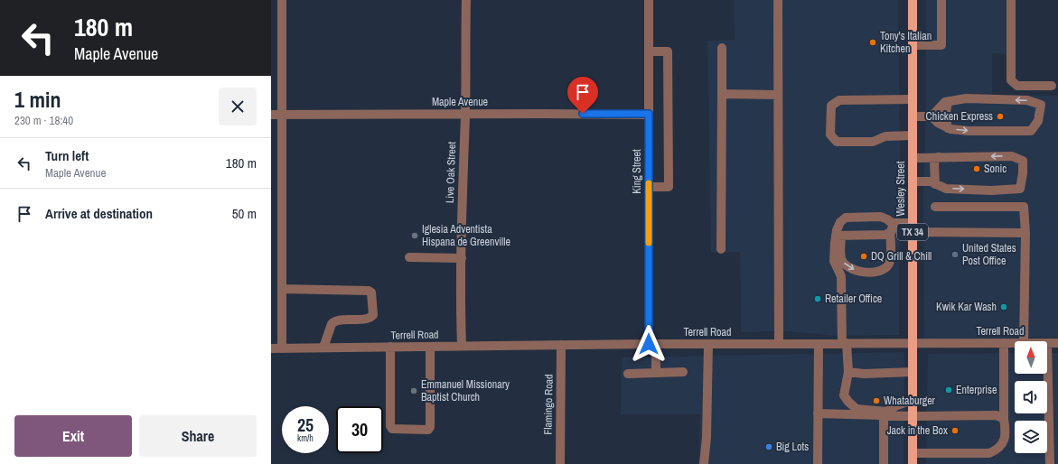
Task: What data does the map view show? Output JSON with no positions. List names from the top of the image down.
{
  "streets": {
    "main road": ["Wesley Street", "TX 34"],
    "street": [
      "Maple Avenue",
      "King Street",
      "Live Oak Street",
      "Terrell Road",
      "Flamingo Road"
    ]
  },
  "crossings": [
    ["Maple Avenue", "King Street"],
    ["Maple Avenue", "Live Oak Street"],
    ["King Street", "Terrell Road"],
    ["Live Oak Street", "Terrell Road"],
    ["Wesley Street", "Terrell Road"],
    ["Terrell Road", "Flamingo Road"]
  ],
  "places": [
    "Tony's Italian Kitchen",
    "Chicken Express",
    "Sonic",
    "Iglesia Adventista Hispana de Greenville",
    "United States Post Office",
    "DQ Grill & Chill",
    "Retailer Office",
    "Kwik Kar Wash",
    "Enterprise",
    "Emmanuel Missionary Baptist Church",
    "Whataburger",
    "Jack in the Box",
    "Big Lots"
  ],
  "north": "top",
  "page": {
    "turn": ["180 m", "Maple Avenue"],
    "heading": ["1 min", "230 m · 18:40"],
    "list": [
      {
        "name": "Turn left",
        "note": "Maple Avenue",
        "value": "180 m"
      },
      {
        "name": "Arrive at destination",
        "value": "50 m"
      }
    ],
    "speed": "25 km/h",
    "limit": "30",
    "buttons": ["Exit", "Share"]
  }
}
